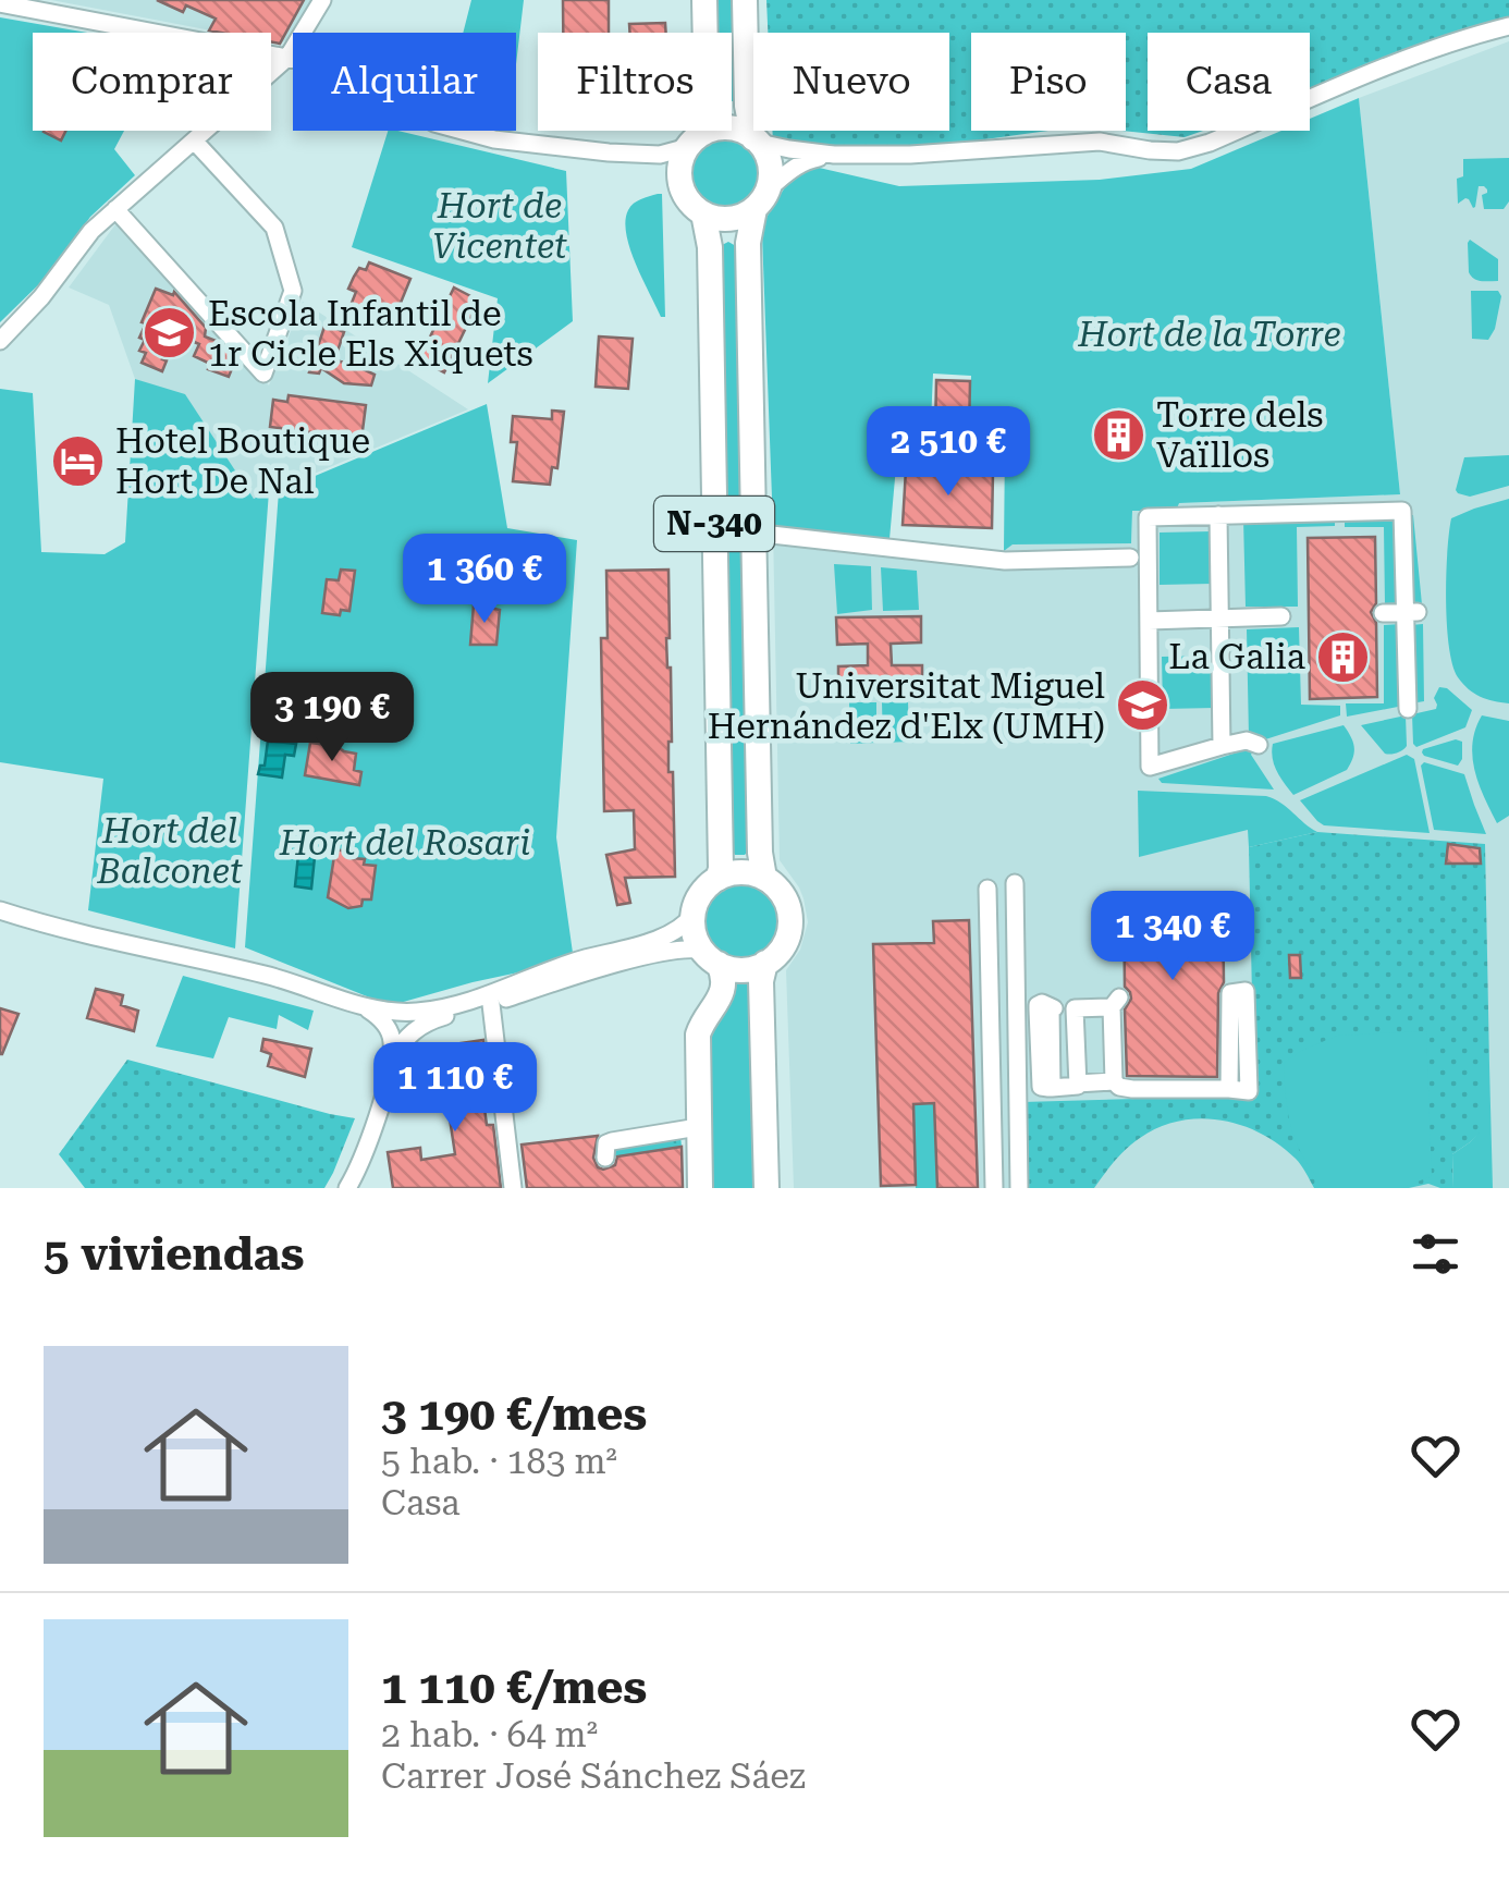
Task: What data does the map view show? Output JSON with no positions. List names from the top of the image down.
{
  "streets": {
    "highway": ["N-340"]
  },
  "parks": [
    "Hort de Vicentet",
    "Hort de la Torre",
    "Hort del Balconet",
    "Hort del Rosari"
  ],
  "places": {
    "school or university": ["Escola Infantil de 1r Cicle Els Xiquets", "Universitat Miguel Hernández d'Elx (UMH)"],
    "building": ["Torre dels Vaïllos", "La Galia"],
    "hotel": ["Hotel Boutique Hort De Nal"]
  },
  "page": {
    "chip": [
      "Comprar",
      "Alquilar",
      "Filtros",
      "Nuevo",
      "Piso",
      "Casa"
    ],
    "price": [
      "2 510 €",
      "1 360 €",
      "3 190 €",
      "1 340 €",
      "1 110 €"
    ],
    "heading": "5 viviendas",
    "list": [
      {
        "name": "3 190 €/mes",
        "note": "5 hab. · 183 m² · Casa"
      },
      {
        "name": "1 110 €/mes",
        "note": "2 hab. · 64 m² · Carrer José Sánchez Sáez"
      }
    ]
  }
}
